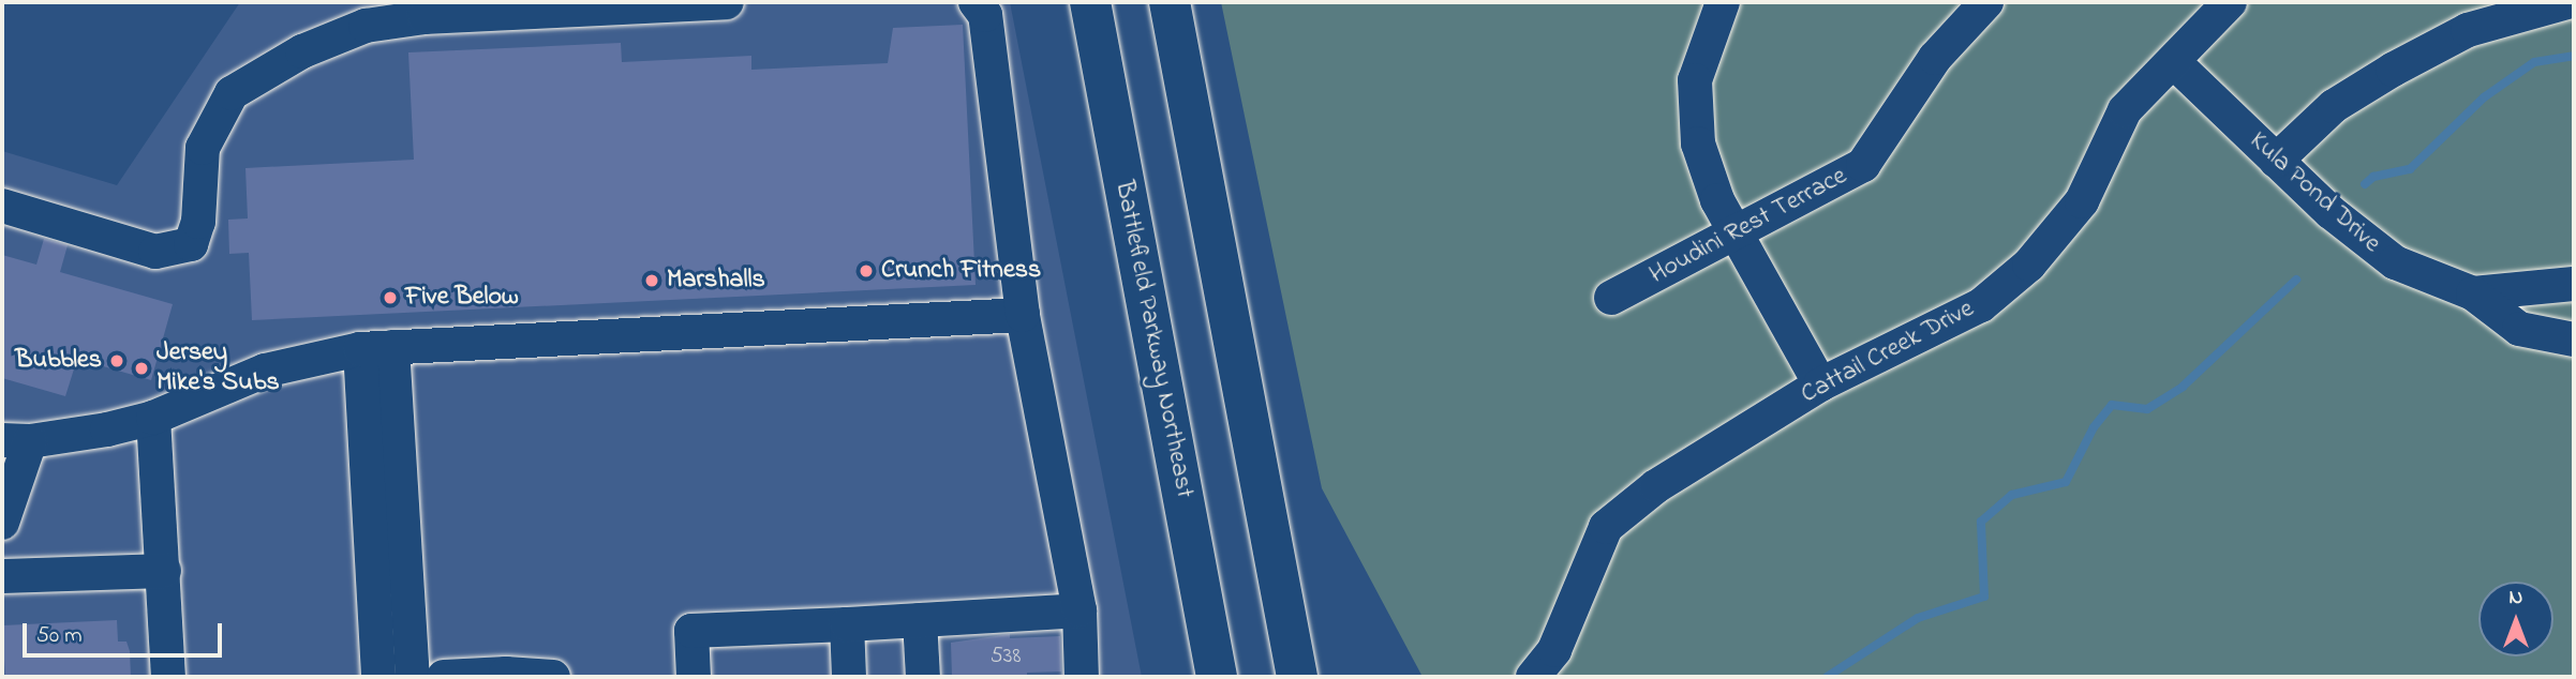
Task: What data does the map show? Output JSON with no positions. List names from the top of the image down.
{
  "streets": {
    "main road": ["Battlefield Parkway Northeast"],
    "street": ["Kula Pond Drive", "Houdini Rest Terrace", "Cattail Creek Drive"]
  },
  "crossings": [
    ["Kula Pond Drive", "Cattail Creek Drive"]
  ],
  "places": [
    "Crunch Fitness",
    "Marshalls",
    "Five Below",
    "Bubbles",
    "Jersey Mike's Subs"
  ],
  "house_numbers": ["538"],
  "scale_bar": "50 m",
  "north": "top"
}
